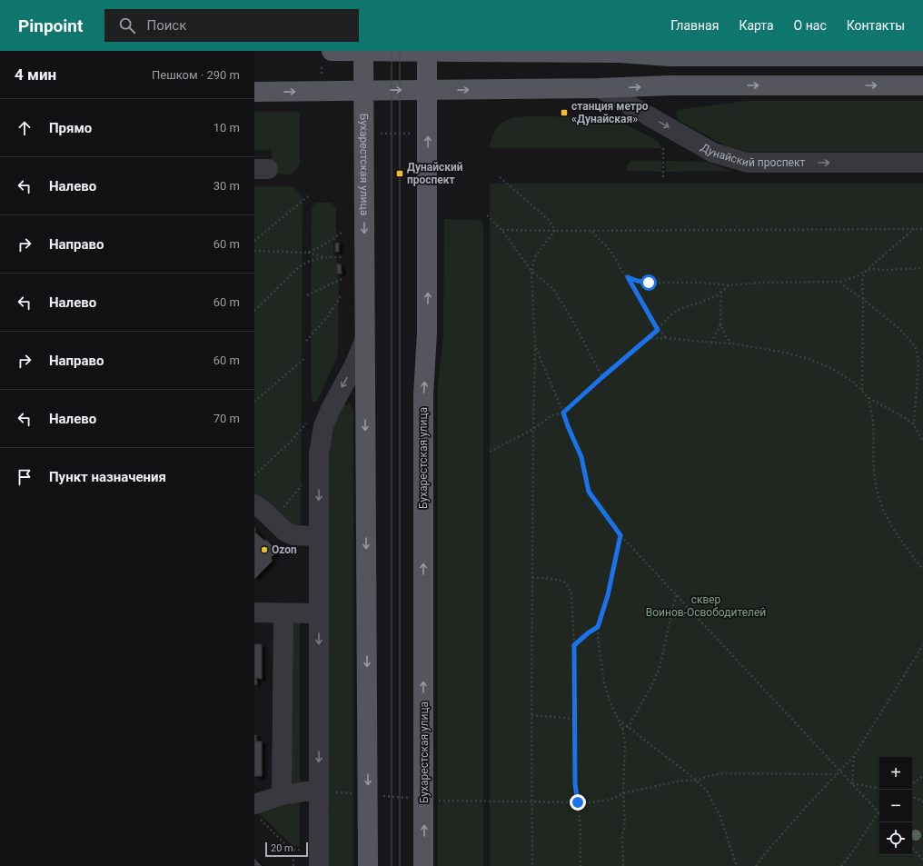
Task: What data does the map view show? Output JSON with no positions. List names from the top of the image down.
{
  "streets": {
    "main road": ["Бухарестская улица"],
    "street": ["Дунайский проспект"]
  },
  "one_way": ["Дунайский проспект"],
  "parks": ["сквер Воинов-Освободителей"],
  "places": {
    "transit": ["станция метро «Дунайская»", "Дунайский проспект"],
    "other": ["Ozon"]
  },
  "scale_bar": "20 m",
  "page": {
    "header": "Pinpoint",
    "search": "Поиск",
    "nav": [
      "Главная",
      "Карта",
      "О нас",
      "Контакты"
    ],
    "heading": ["4 мин", "Пешком · 290 m"],
    "list": [
      ["Прямо", "10 m"],
      ["Налево", "30 m"],
      ["Направо", "60 m"],
      ["Налево", "60 m"],
      ["Направо", "60 m"],
      ["Налево", "70 m"],
      "Пункт назначения"
    ],
    "map_buttons": ["+", "−"],
    "scale": "20 m"
  }
}
